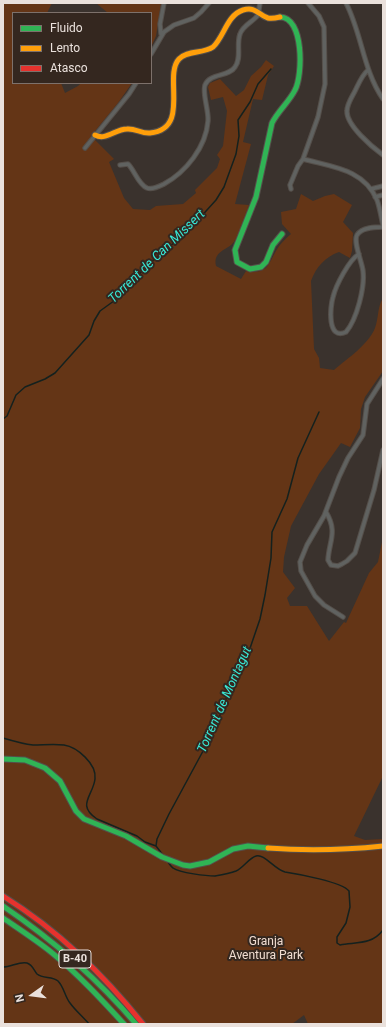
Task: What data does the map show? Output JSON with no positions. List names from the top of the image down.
{
  "streets": {
    "main road": ["B-40"]
  },
  "water": ["Torrent de Can Missert", "Torrent de Montagut"],
  "parks": ["Granja Aventura Park"],
  "legend": ["Fluido", "Lento", "Atasco"],
  "north": "left"
}
